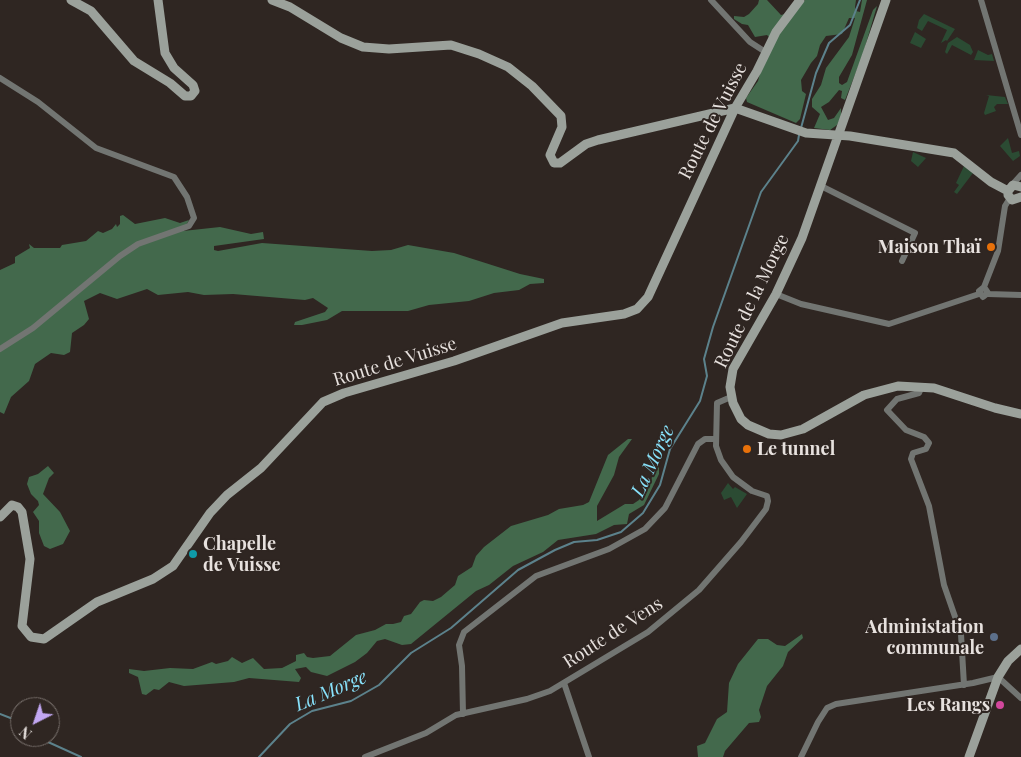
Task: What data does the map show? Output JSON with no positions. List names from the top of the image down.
{
  "streets": {
    "street": ["Route de Vuisse", "Route de la Morge", "Route de Vens"]
  },
  "water": ["La Morge"],
  "places": [
    "Maison Thaï",
    "Le tunnel",
    "Chapelle de Vuisse",
    "Administation communale",
    "Les Rangs"
  ],
  "north": "bottom left"
}
